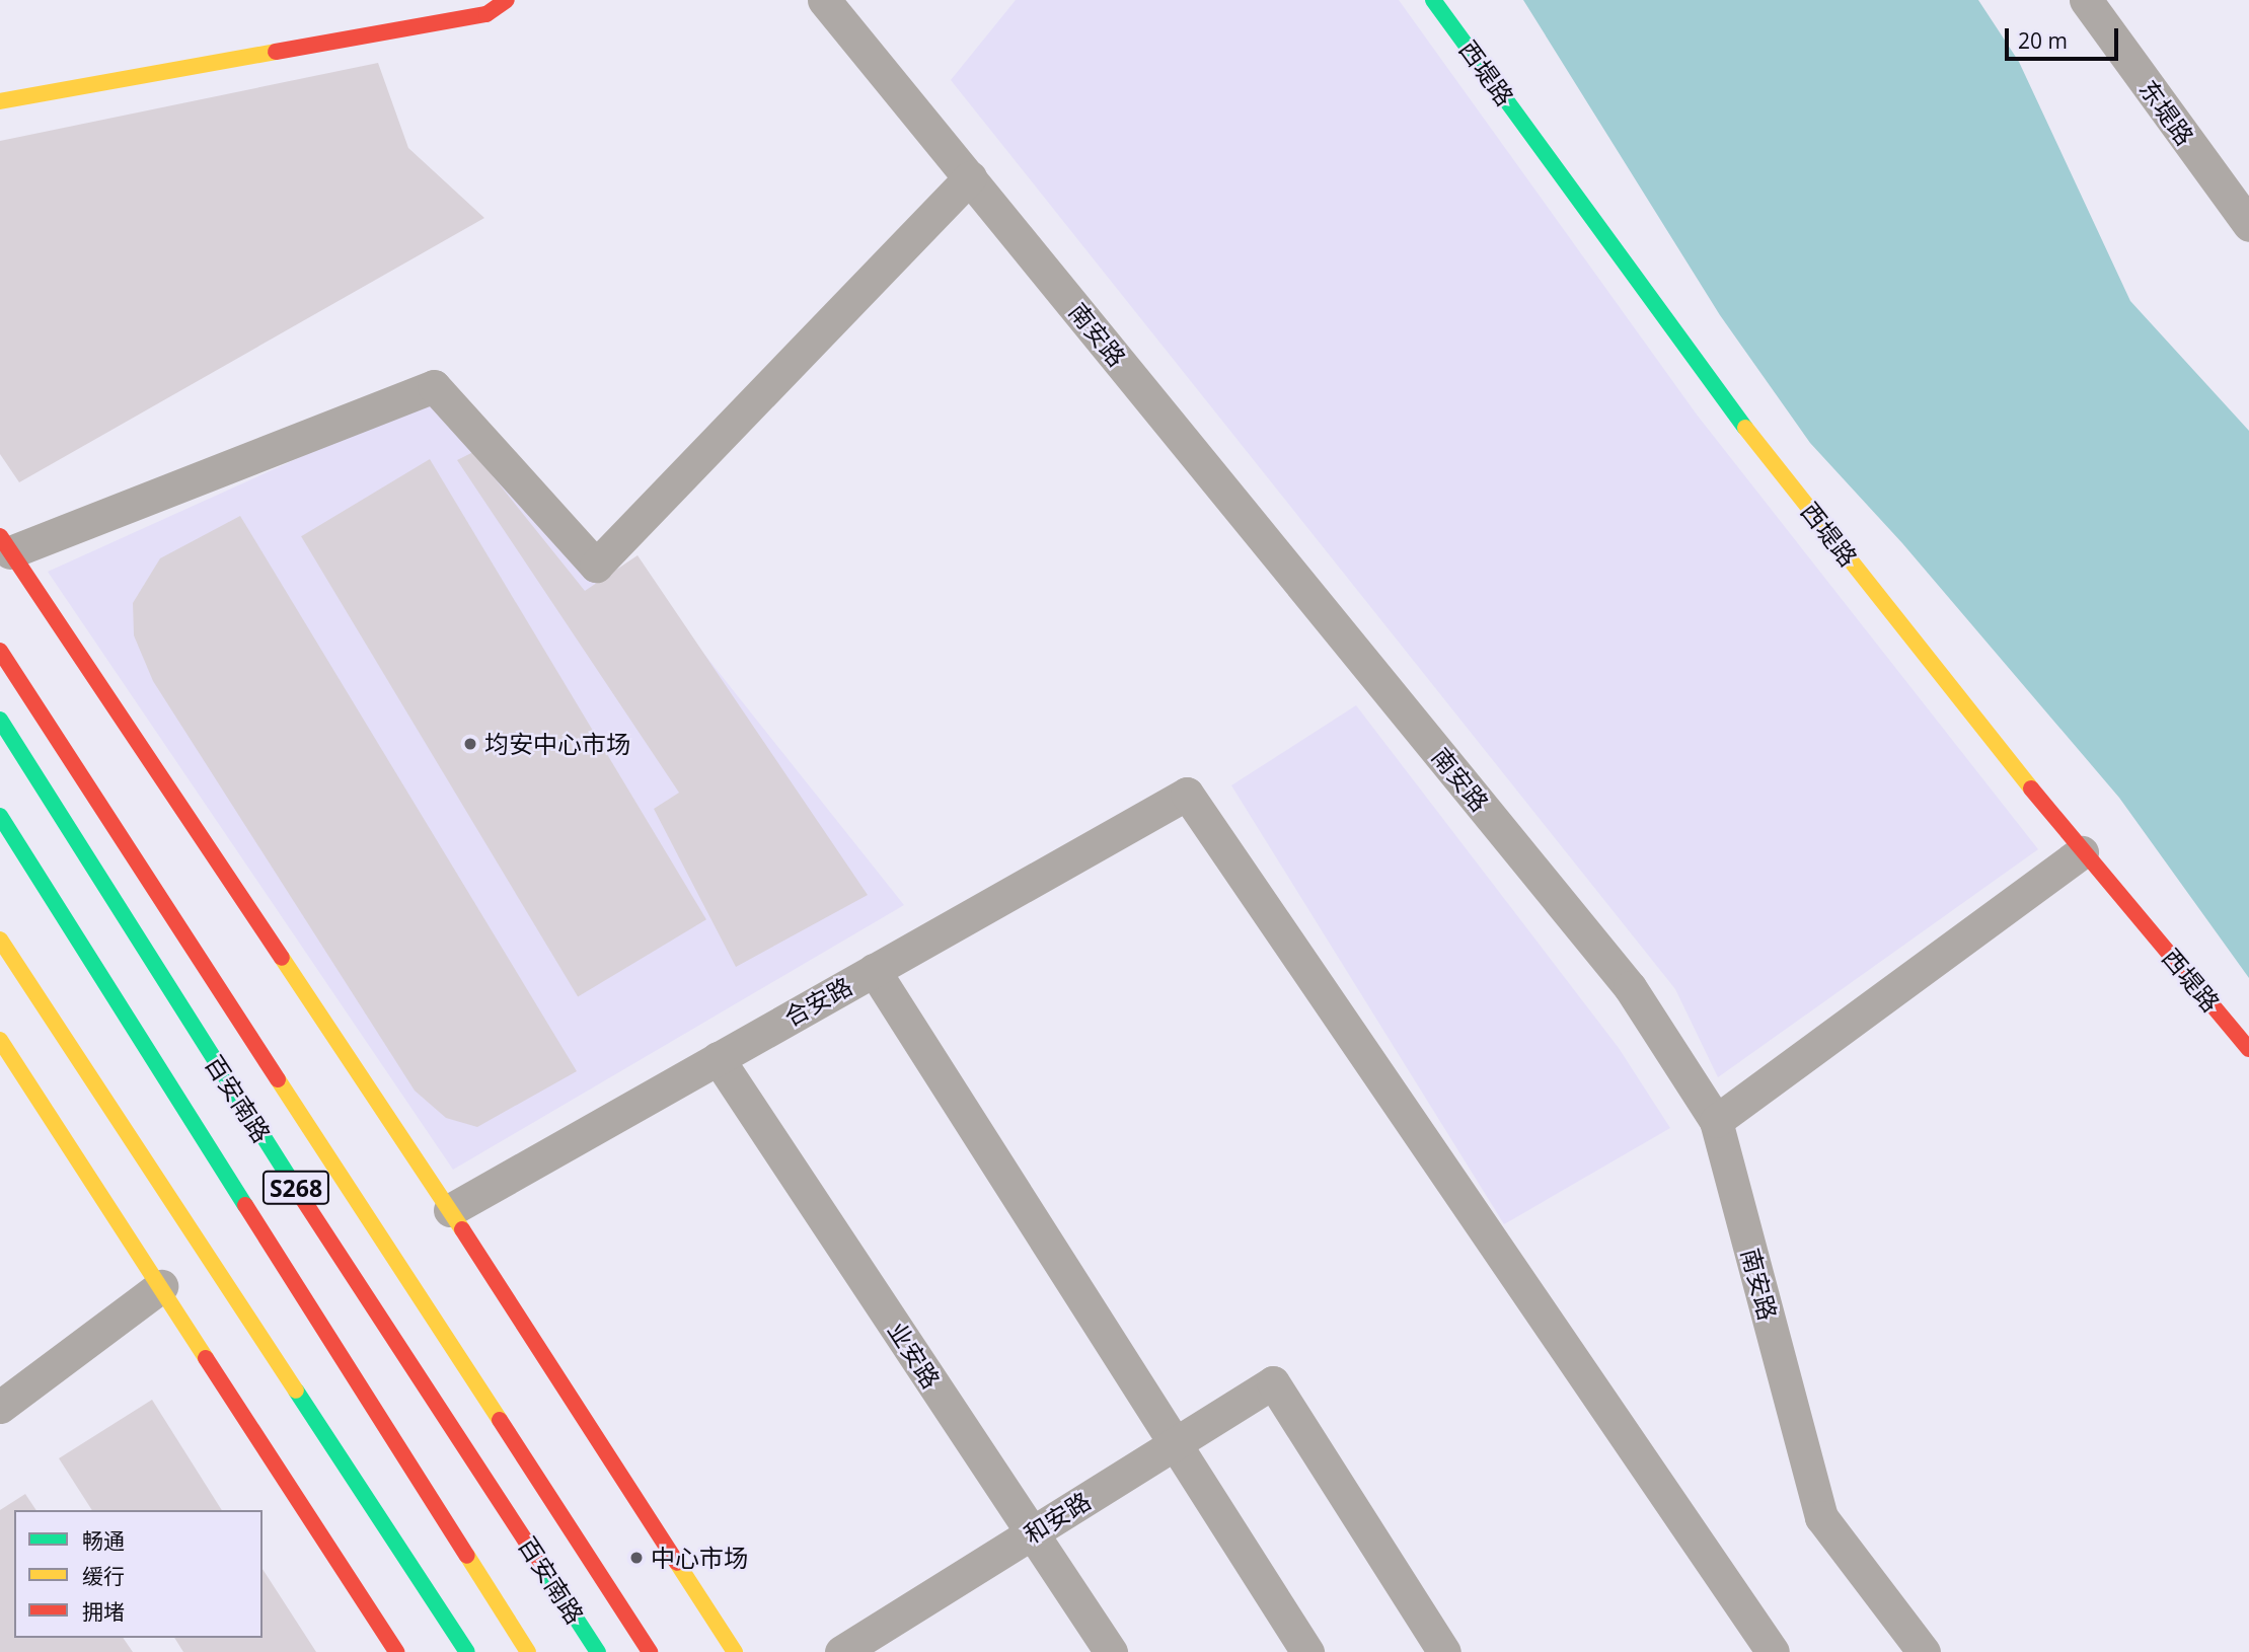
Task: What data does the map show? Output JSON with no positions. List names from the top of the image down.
{
  "streets": {
    "main road": ["西堤路", "百安南路", "S268"],
    "street": [
      "东堤路",
      "南安路",
      "合安路",
      "业安路",
      "和安路"
    ]
  },
  "crossings": [
    ["合安路", "业安路"],
    ["业安路", "和安路"]
  ],
  "places": ["均安中心市场", "中心市场"],
  "legend": ["畅通", "缓行", "拥堵"],
  "scale_bar": "20 m"
}
